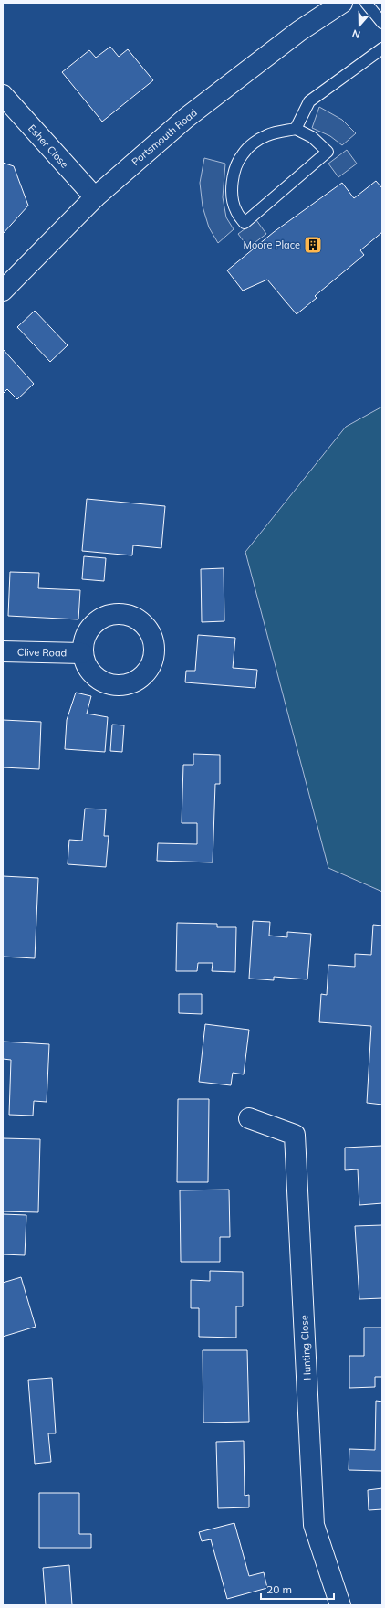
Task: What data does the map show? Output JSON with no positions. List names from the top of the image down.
{
  "streets": {
    "street": [
      "Portsmouth Road",
      "Esher Close",
      "Clive Road",
      "Hunting Close"
    ]
  },
  "crossings": [
    ["Portsmouth Road", "Esher Close"]
  ],
  "places": {
    "building": ["Moore Place"]
  },
  "scale_bar": "20 m",
  "north": "bottom"
}
